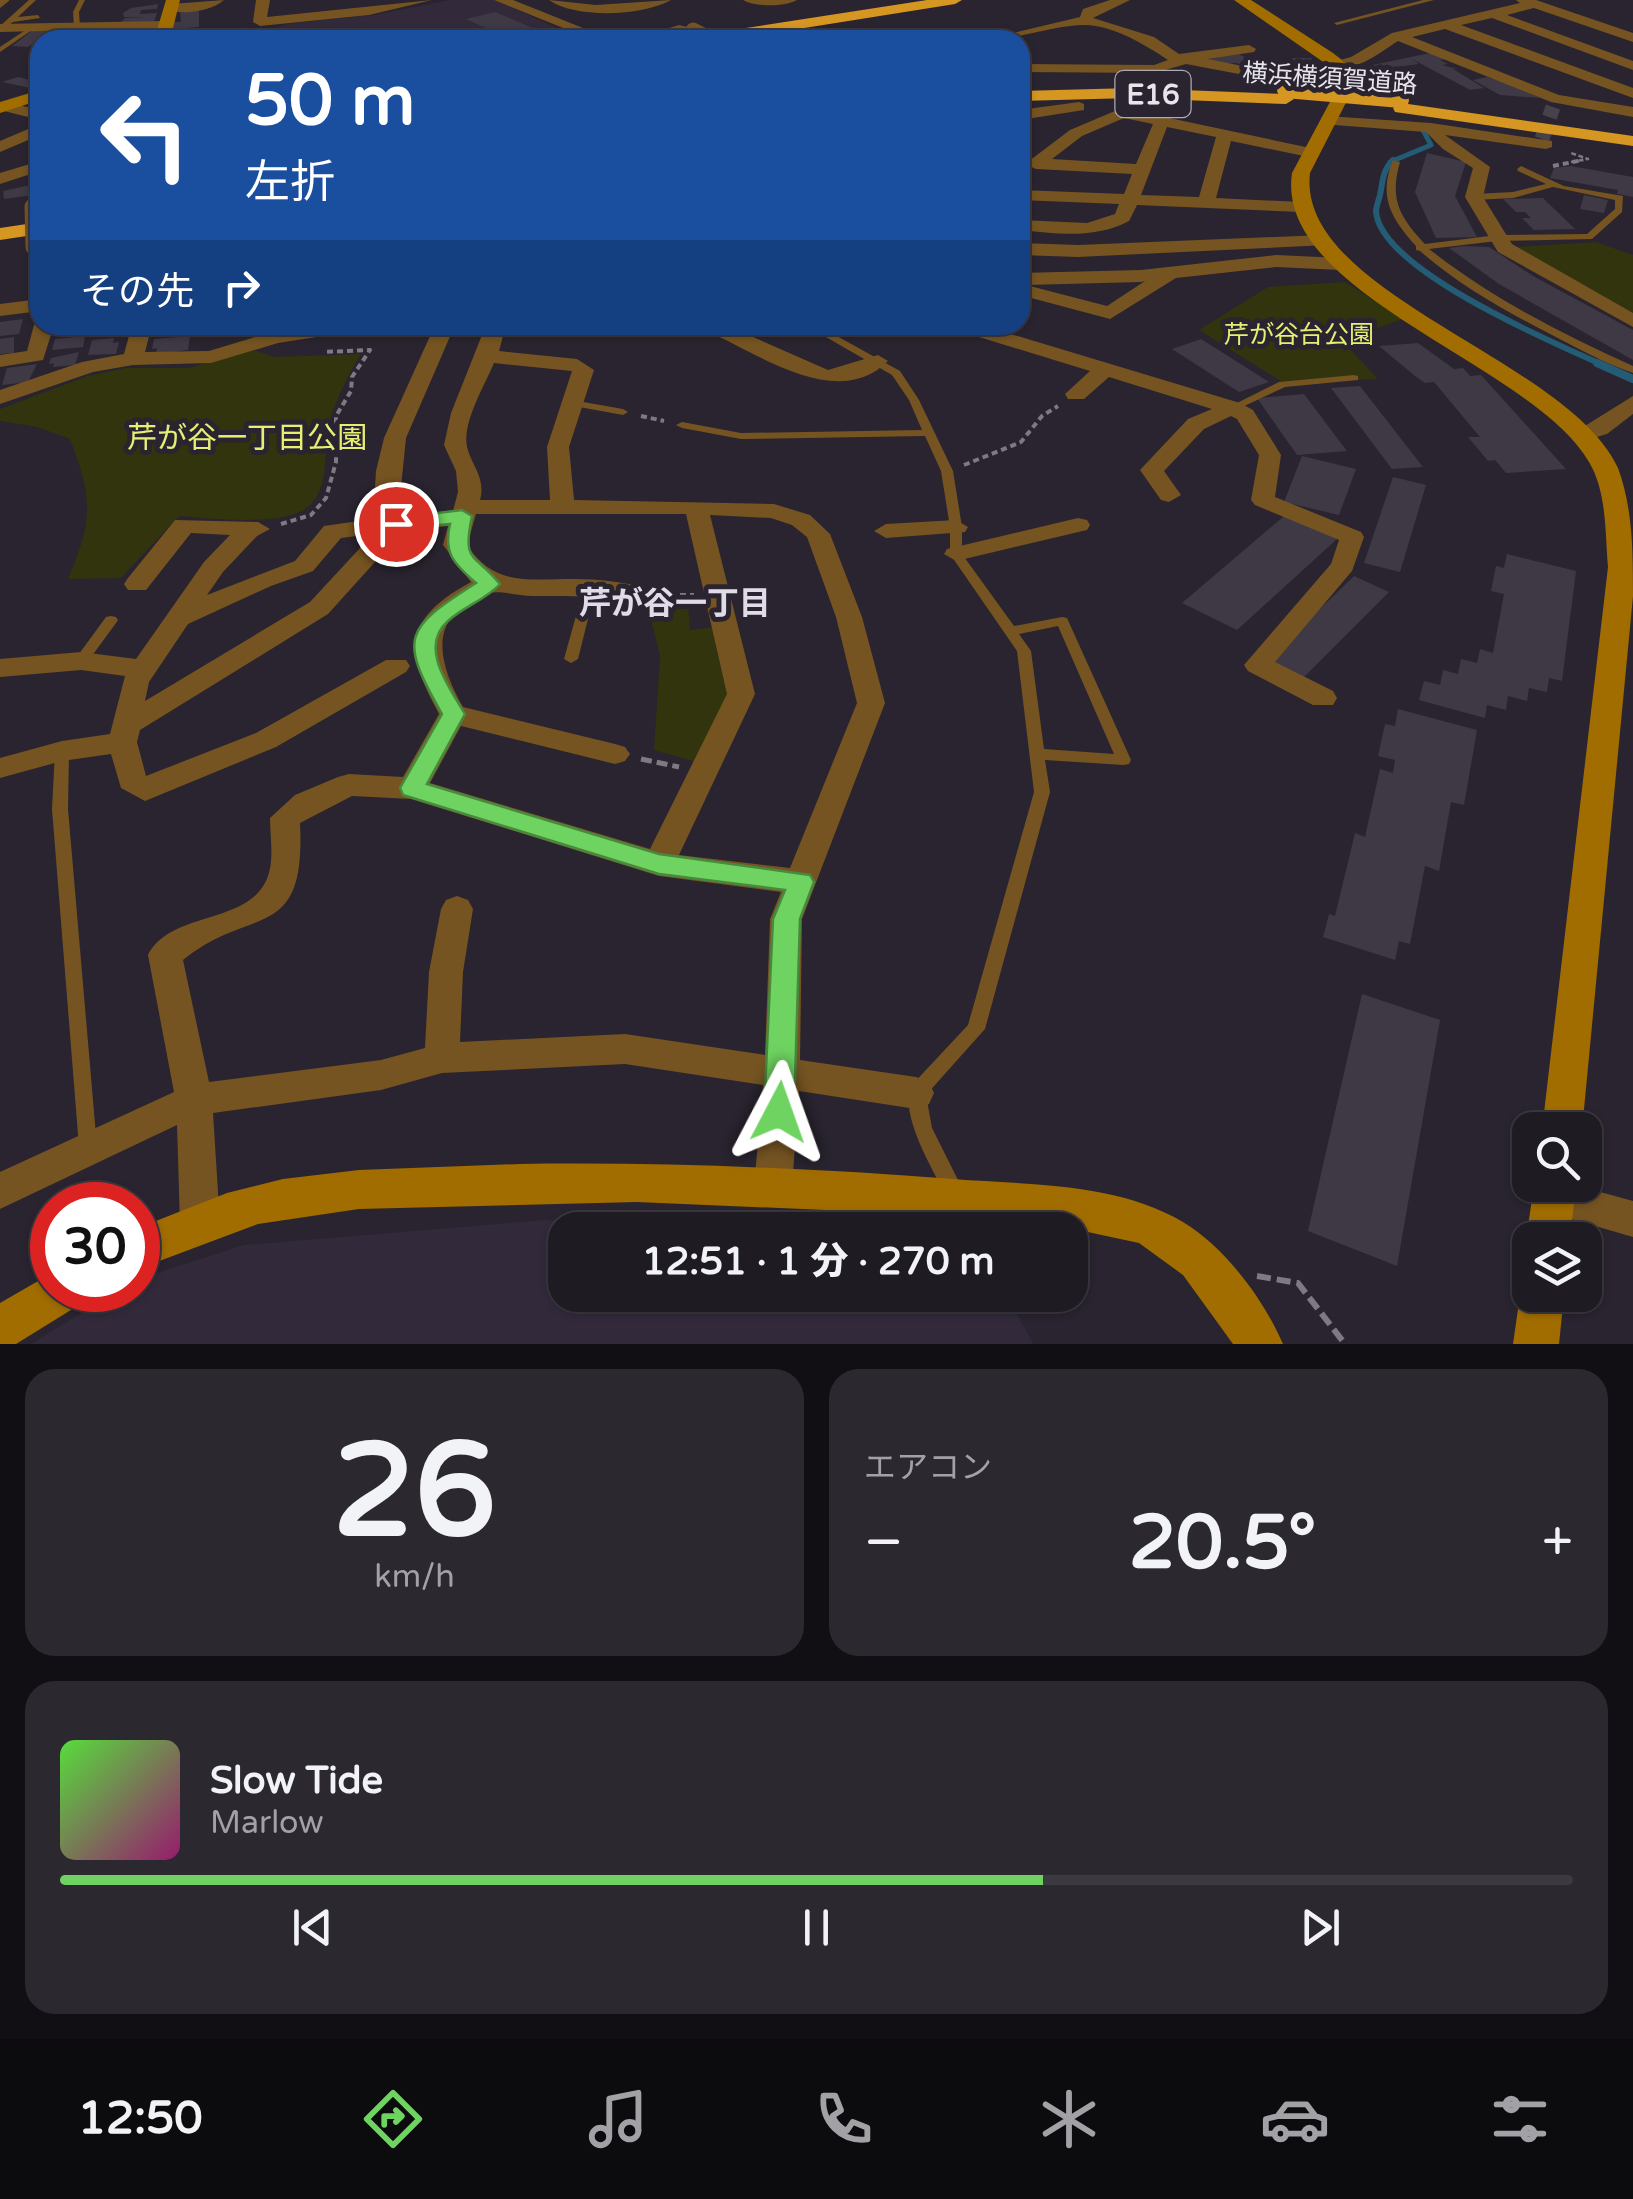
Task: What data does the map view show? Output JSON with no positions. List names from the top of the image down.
{
  "streets": {
    "highway": ["横浜横須賀道路", "E16"]
  },
  "districts": ["芹が谷一丁目"],
  "parks": ["芹が谷台公園", "芹が谷一丁目公園"],
  "page": {
    "turn": ["50 m", "左折"],
    "then": "その先",
    "limit": "30",
    "trip": "12:51 · 1 分 · 270 m",
    "tile": [
      ["26", "km/h"],
      "エアコン"
    ],
    "heat": ["−", "20.5°", "+"],
    "song": ["Slow Tide", "Marlow"],
    "tabs": "12:50"
  }
}
